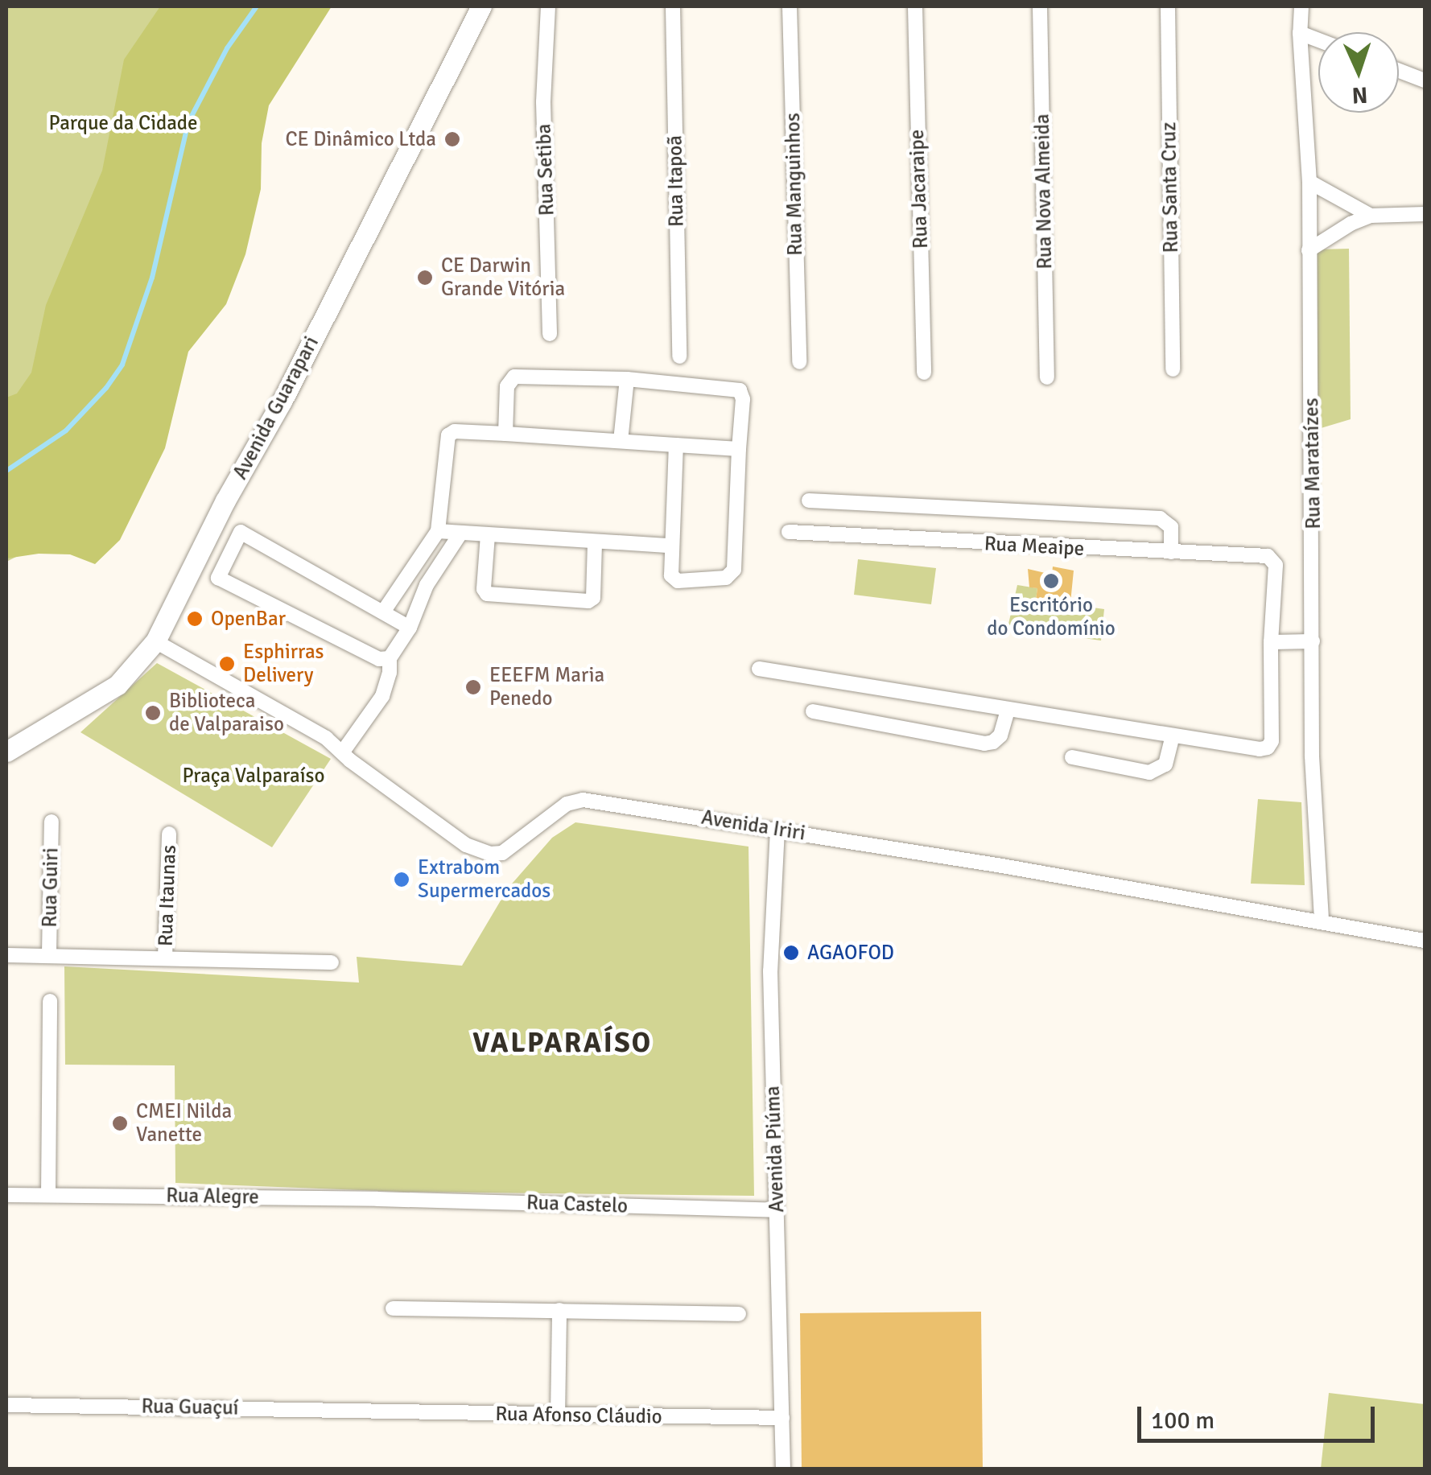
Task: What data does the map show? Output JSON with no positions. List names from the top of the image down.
{
  "streets": {
    "street": [
      "Rua Setiba",
      "Rua Itapoã",
      "Rua Manguinhos",
      "Rua Santa Cruz",
      "Rua Jacaraipe",
      "Rua Nova Almeida",
      "Avenida Guarapari",
      "Rua Marataízes",
      "Rua Meaipe",
      "Avenida Iriri",
      "Rua Guiri",
      "Rua Itaunas",
      "Avenida Piúma",
      "Rua Alegre",
      "Rua Castelo",
      "Rua Guaçuí",
      "Rua Afonso Cláudio"
    ]
  },
  "crossings": [
    ["Avenida Guarapari", "Avenida Iriri"],
    ["Rua Marataízes", "Avenida Iriri"],
    ["Avenida Iriri", "Avenida Piúma"],
    ["Avenida Piúma", "Rua Castelo"],
    ["Avenida Piúma", "Rua Afonso Cláudio"],
    ["Rua Alegre", "Rua Castelo"],
    ["Rua Guaçuí", "Rua Afonso Cláudio"]
  ],
  "districts": ["VALPARAÍSO"],
  "parks": ["Parque da Cidade", "Praça Valparaíso"],
  "places": [
    "CE Dinâmico Ltda",
    "CE Darwin Grande Vitória",
    "Escritório do Condomínio",
    "OpenBar",
    "Esphirras Delivery",
    "EEEFM Maria Penedo",
    "Biblioteca de Valparaiso",
    "Extrabom Supermercados",
    "AGAOFOD",
    "CMEI Nilda Vanette"
  ],
  "scale_bar": "100 m",
  "north": "bottom"
}
